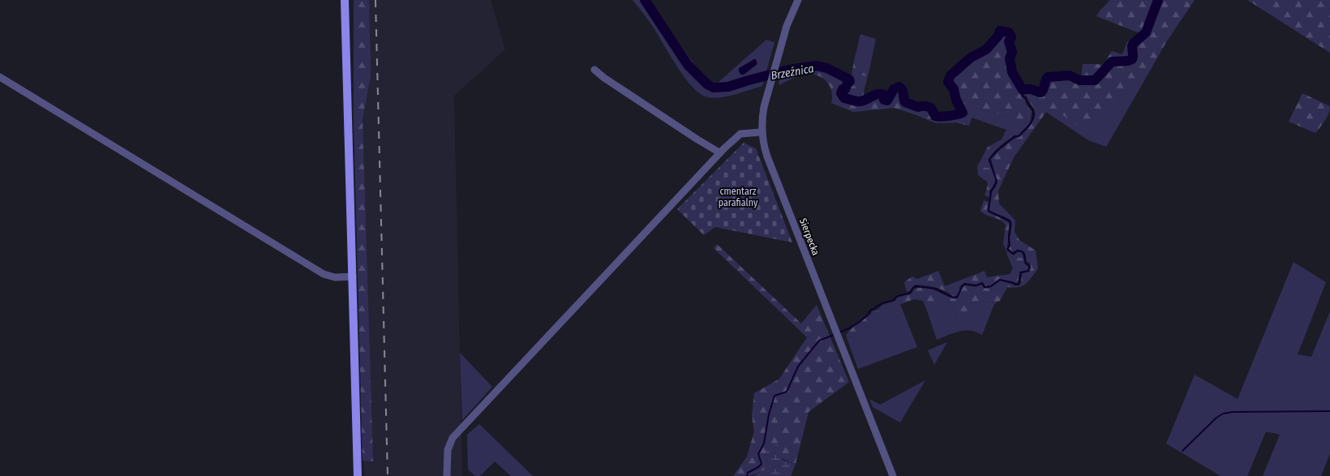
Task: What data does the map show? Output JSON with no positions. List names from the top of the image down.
{
  "streets": {
    "street": ["Sierpecka"]
  },
  "water": ["Brzeźnica"],
  "parks": ["cmentarz parafialny"]
}
